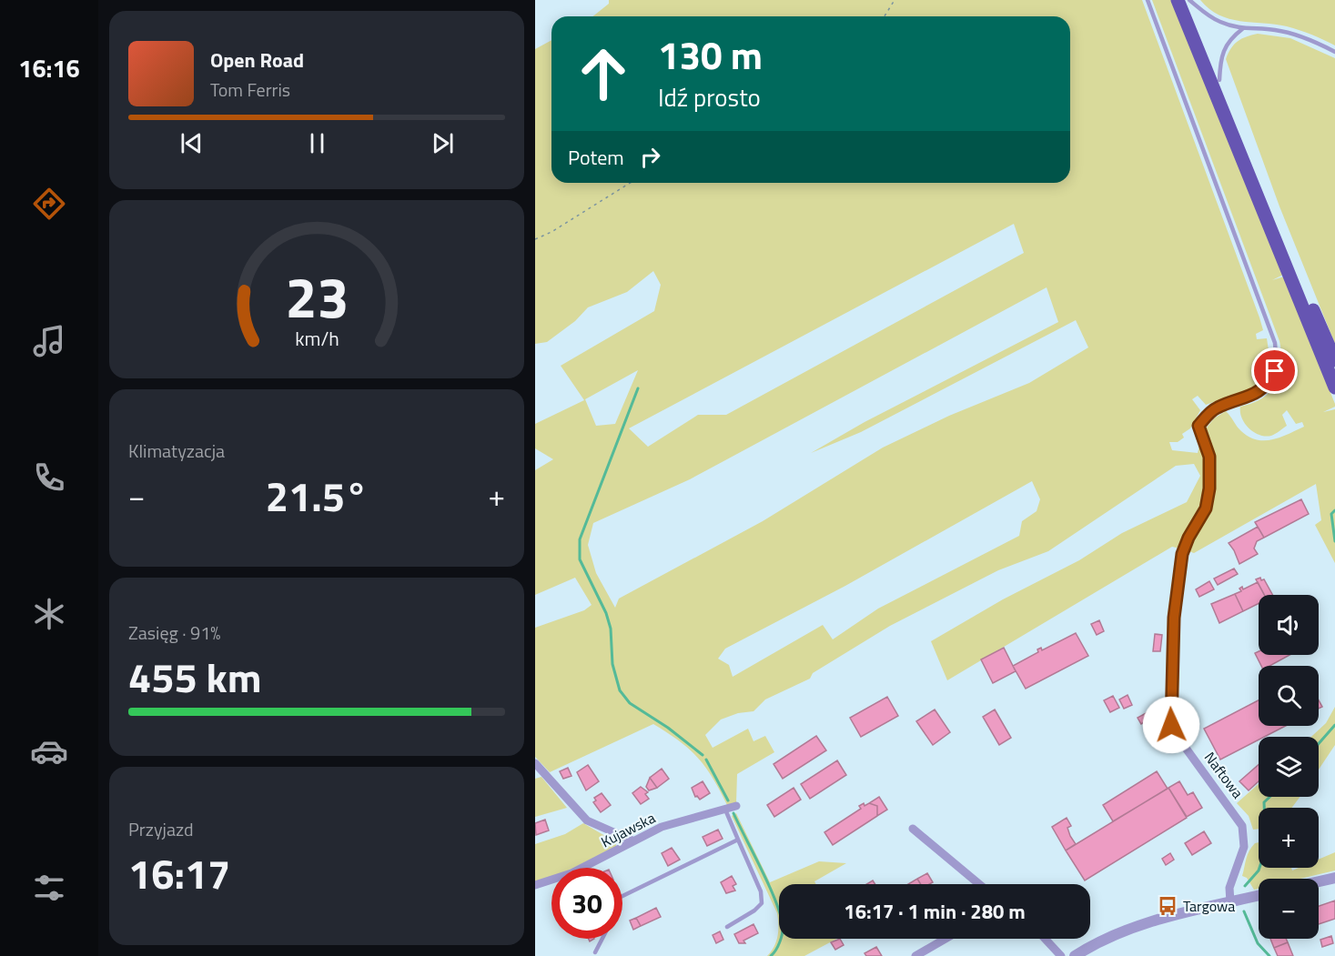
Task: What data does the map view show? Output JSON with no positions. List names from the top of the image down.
{
  "streets": {
    "street": ["Naftowa", "Kujawska"]
  },
  "places": {
    "bus stop": ["Targowa"]
  },
  "page": {
    "tabs": "16:16",
    "turn": ["130 m", "Idź prosto"],
    "song": ["Open Road", "Tom Ferris"],
    "then": "Potem",
    "tile": [
      "Klimatyzacja",
      ["Zasięg · 91%", "455 km"],
      ["Przyjazd", "16:17"]
    ],
    "heat": ["−", "21.5°", "+"],
    "map_buttons": ["+", "−"],
    "limit": "30",
    "trip": "16:17 · 1 min · 280 m",
    "gauge": ["23", "km/h"]
  }
}
